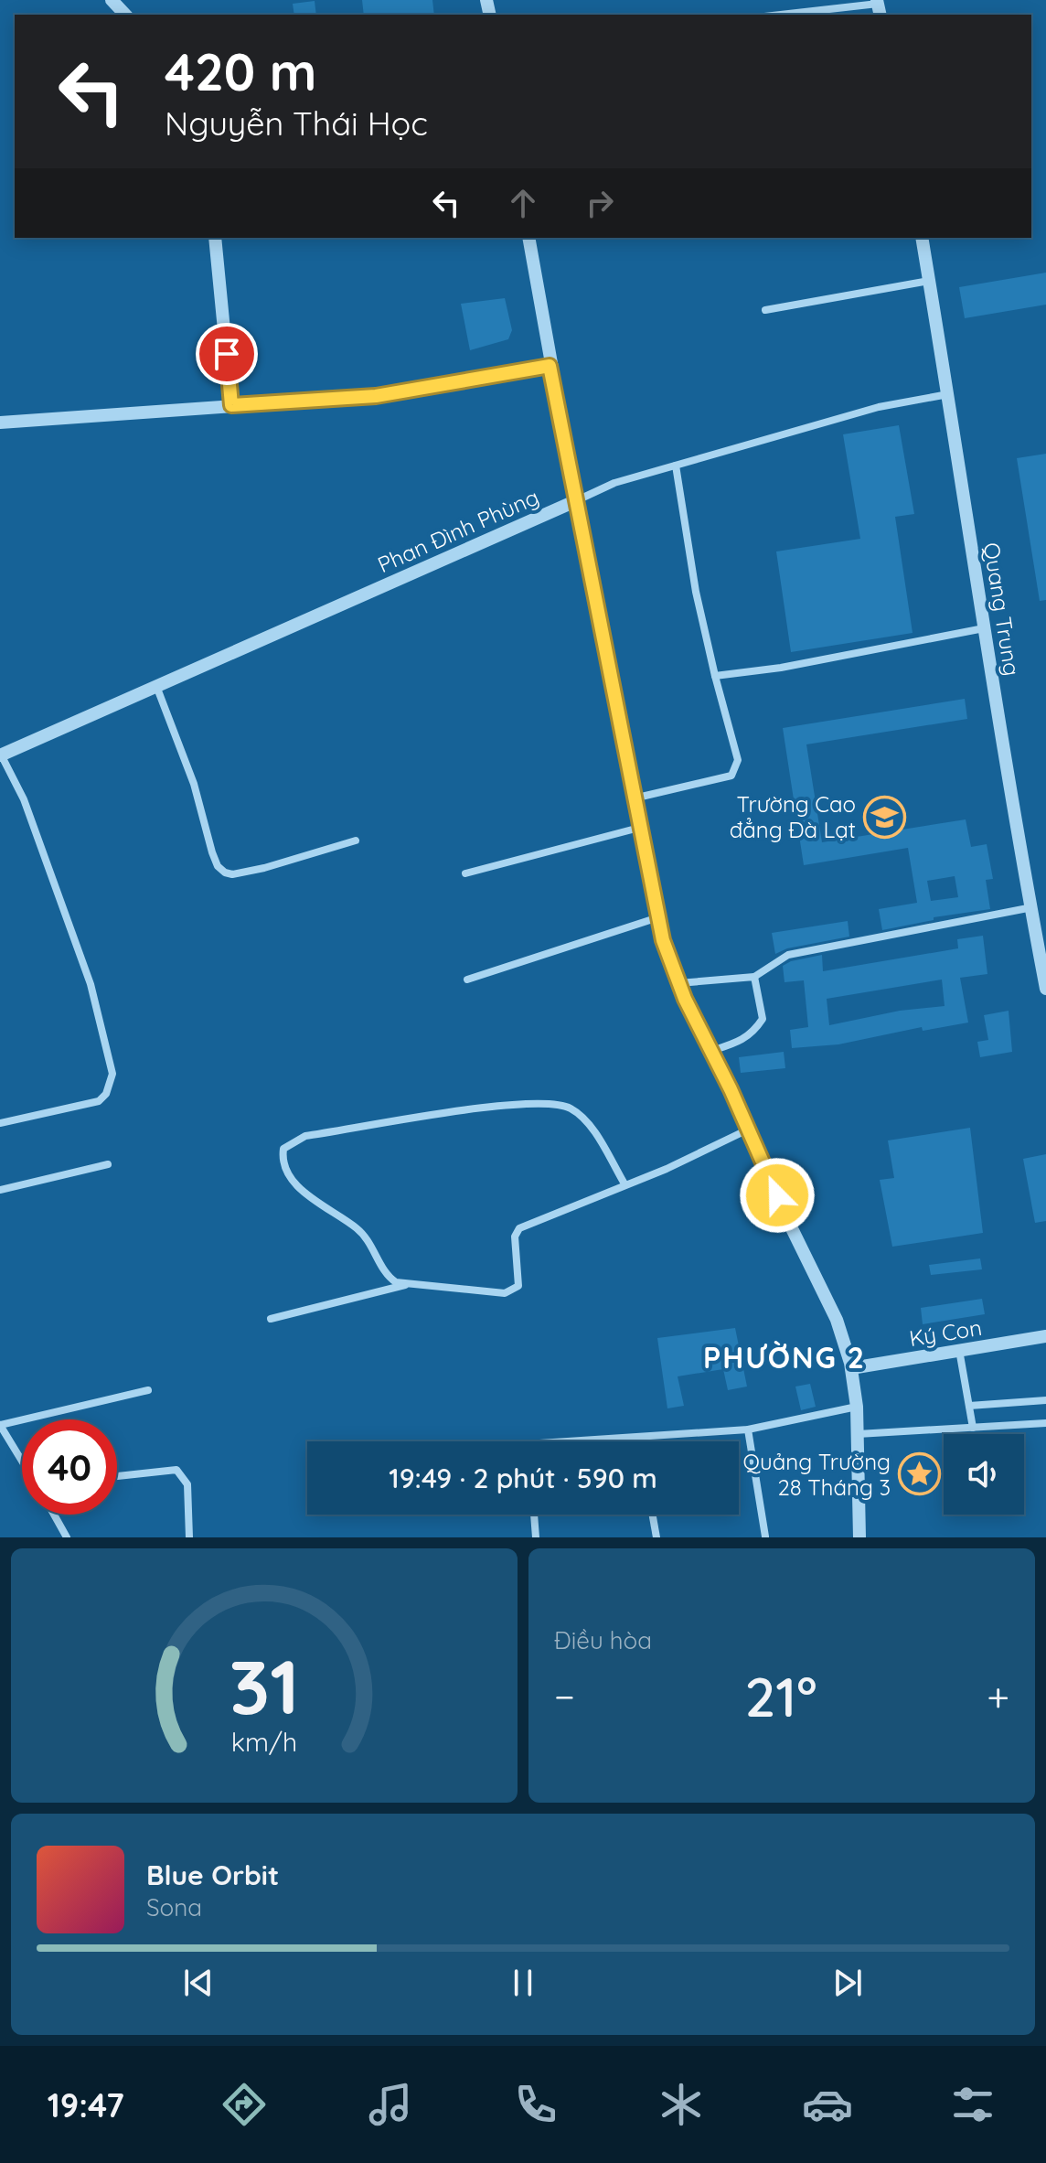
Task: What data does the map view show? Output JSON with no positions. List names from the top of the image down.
{
  "streets": {
    "street": ["Phan Đình Phùng", "Quang Trung", "Ký Con"]
  },
  "crossings": [
    ["Phan Đình Phùng", "Quang Trung"]
  ],
  "districts": ["PHƯỜNG 2"],
  "places": {
    "school or university": ["Trường Cao đẳng Đà Lạt"],
    "place": ["Quảng Trường 28 Tháng 3"]
  },
  "page": {
    "turn": ["420 m", "Nguyễn Thái Học"],
    "limit": "40",
    "trip": "19:49 · 2 phút · 590 m",
    "tile": "Điều hòa",
    "heat": ["−", "21°", "+"],
    "song": ["Blue Orbit", "Sona"],
    "tabs": "19:47",
    "gauge": ["31", "km/h"]
  }
}
